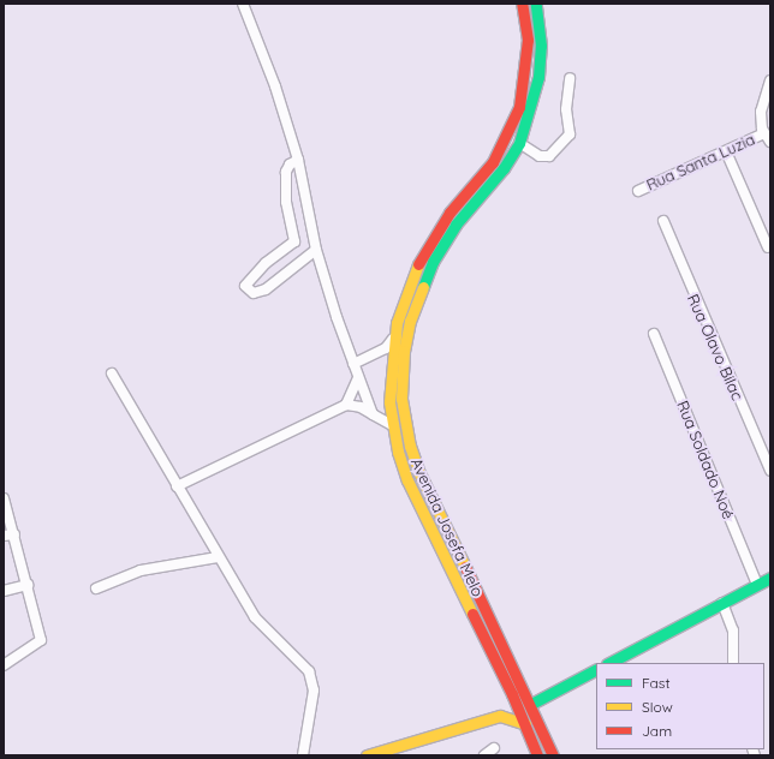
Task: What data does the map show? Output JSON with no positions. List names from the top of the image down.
{
  "streets": {
    "main road": ["Avenida Josefa Melo"],
    "street": ["Rua Santa Luzia", "Rua Olavo Bilac", "Rua Soldado Noé"]
  },
  "legend": ["Fast", "Slow", "Jam"]
}
